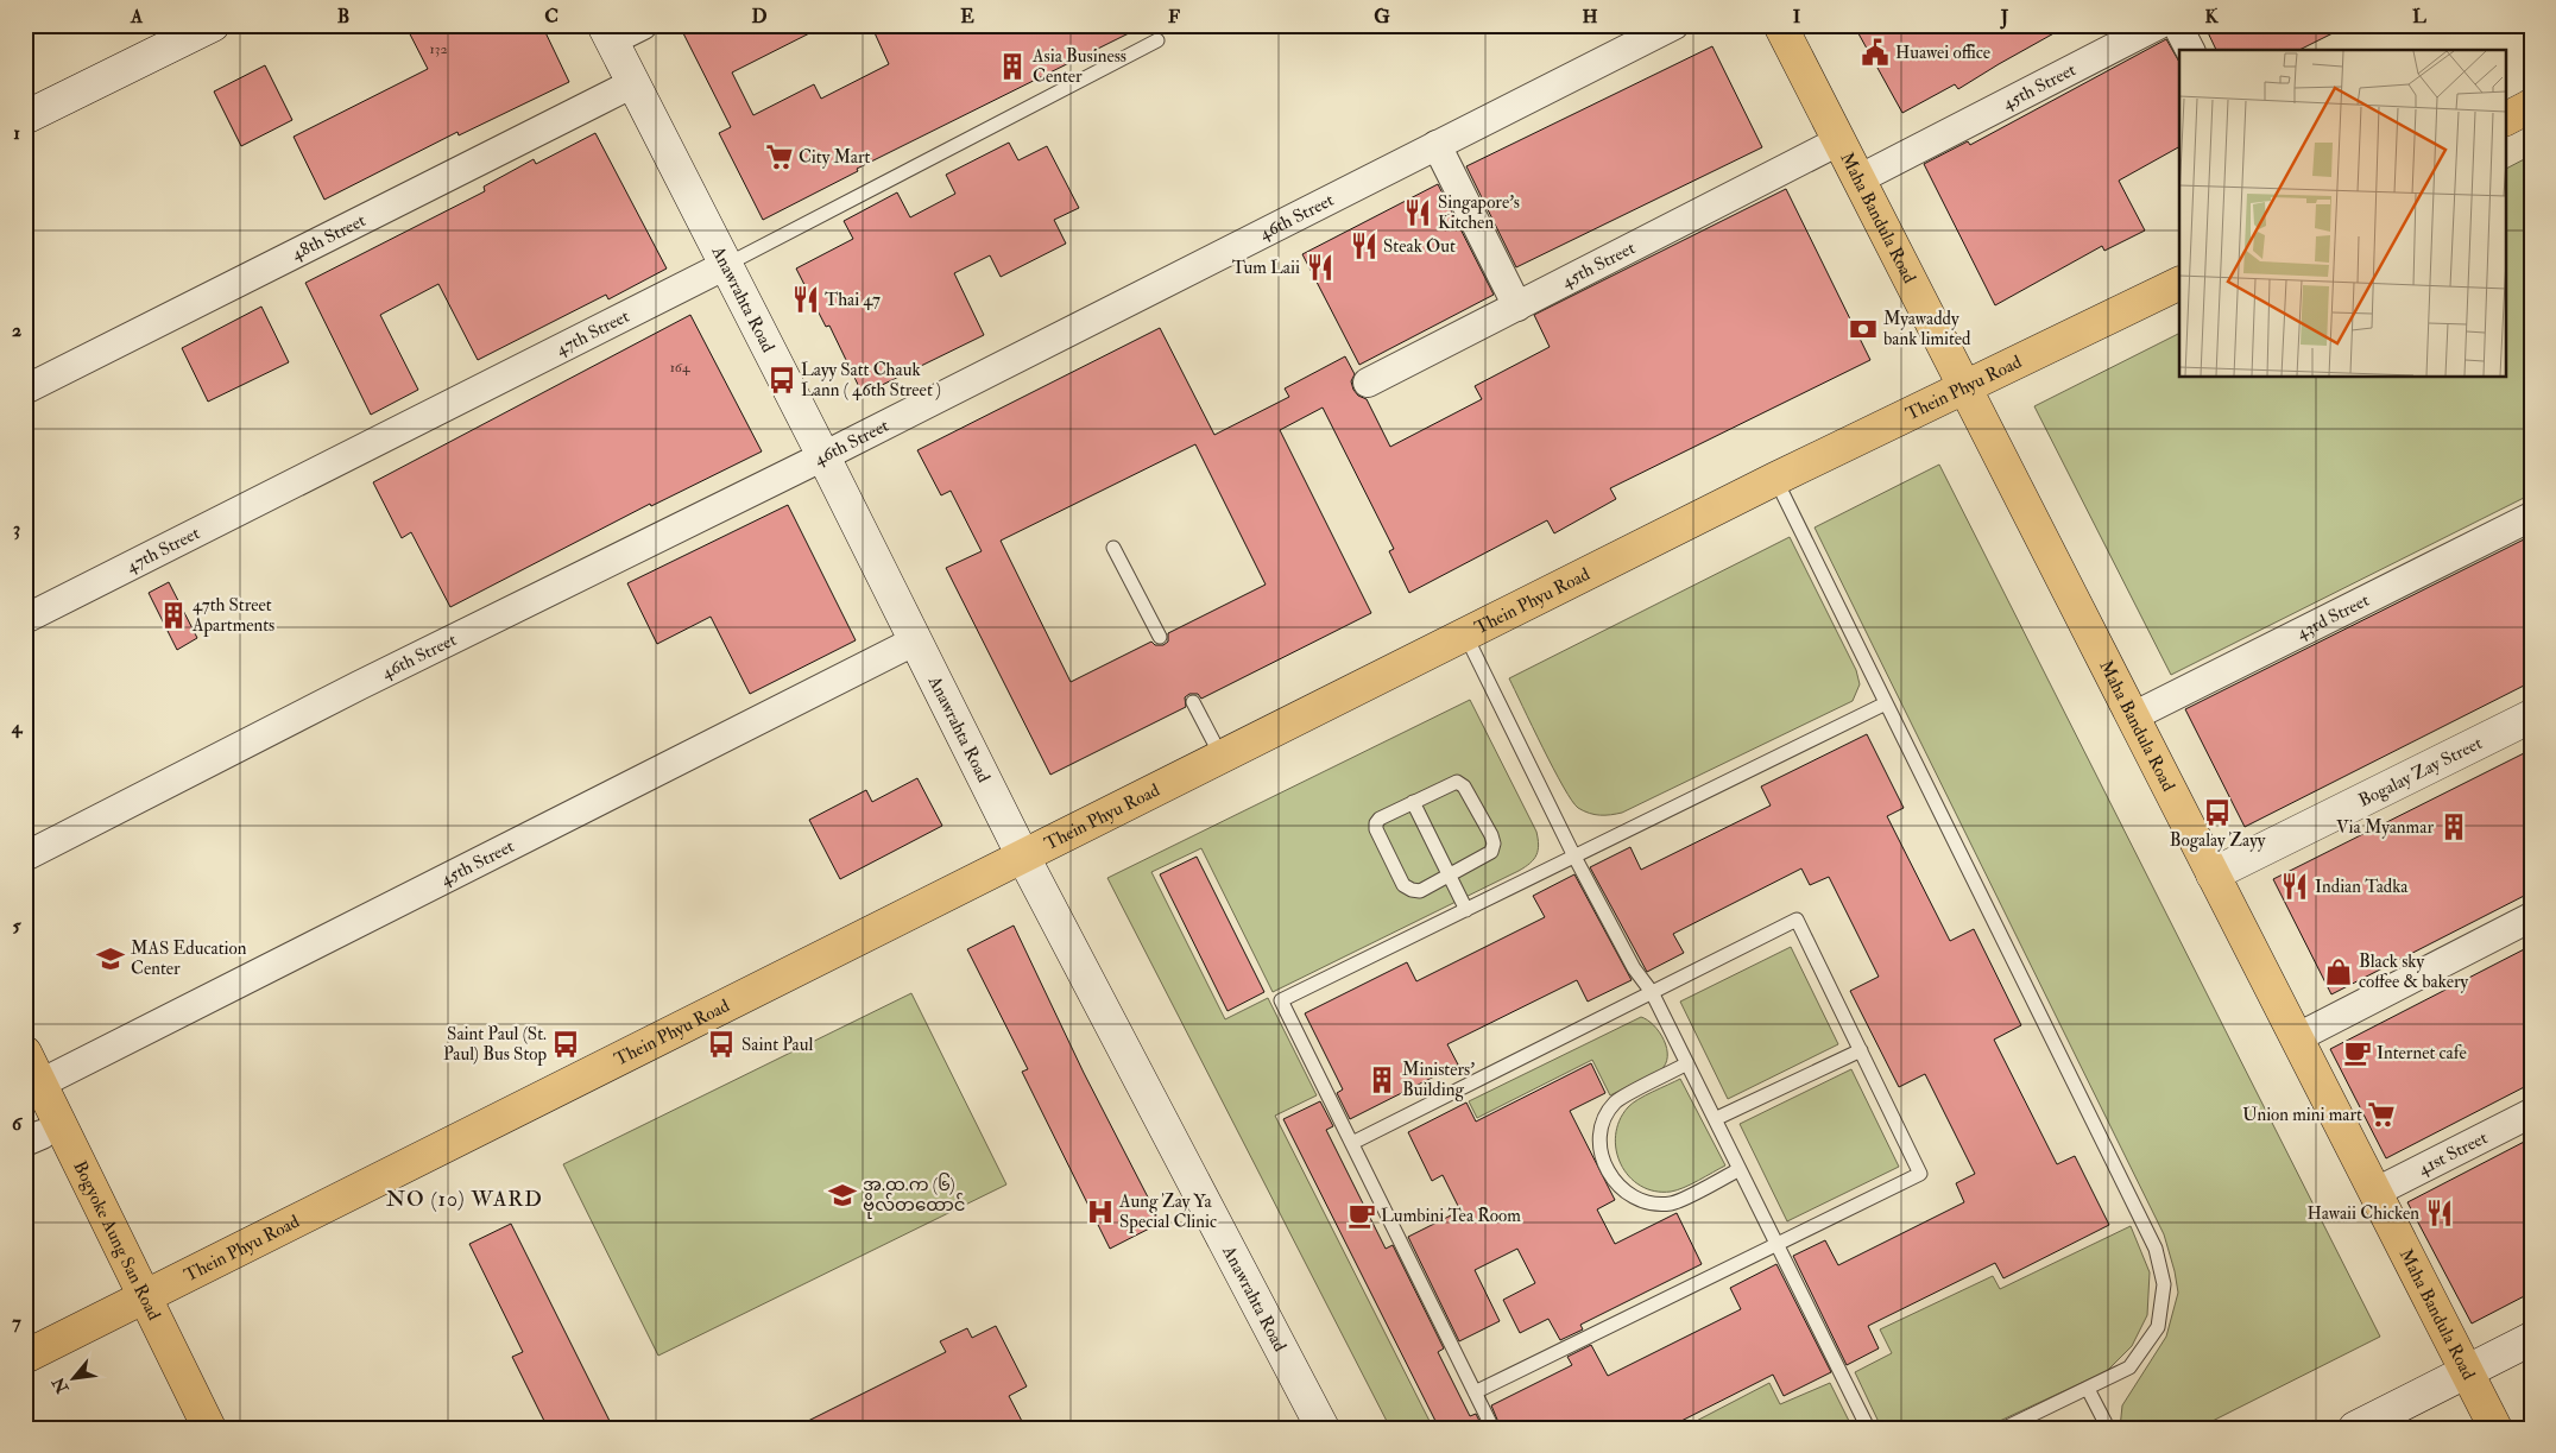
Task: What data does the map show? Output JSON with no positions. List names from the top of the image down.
{
  "streets": {
    "main road": [
      "Maha Bandula Road",
      "Anawrahta Road",
      "Thein Phyu Road",
      "Bogalay Zay Street",
      "Bogyoke Aung San Road"
    ],
    "street": [
      "45th Street",
      "46th Street",
      "48th Street",
      "47th Street",
      "43rd Street",
      "41st Street"
    ]
  },
  "crossings": [
    ["45th Street", "Maha Bandula Road"],
    ["45th Street", "Anawrahta Road"],
    ["45th Street", "Bogyoke Aung San Road"],
    ["46th Street", "Anawrahta Road"],
    ["Maha Bandula Road", "Thein Phyu Road"],
    ["Maha Bandula Road", "43rd Street"],
    ["Maha Bandula Road", "Bogalay Zay Street"],
    ["Maha Bandula Road", "41st Street"],
    ["48th Street", "Anawrahta Road"],
    ["Anawrahta Road", "47th Street"],
    ["Anawrahta Road", "Thein Phyu Road"],
    ["Thein Phyu Road", "Bogyoke Aung San Road"]
  ],
  "districts": ["NO (10) WARD"],
  "places": {
    "public building": ["Huawei office"],
    "building": [
      "Asia Business Center",
      "47th Street Apartments",
      "Via Myanmar",
      "Ministers' Building"
    ],
    "supermarket": ["City Mart", "Union mini mart"],
    "restaurant": [
      "Singapore's Kitchen",
      "Steak Out",
      "Tum Laii",
      "Thai 47",
      "Indian Tadka",
      "Hawaii Chicken"
    ],
    "bank": ["Myawaddy bank limited"],
    "bus stop": [
      "Layy Satt Chauk Lann ( 46th Street )",
      "Bogalay Zayy",
      "Saint Paul (St. Paul) Bus Stop",
      "Saint Paul"
    ],
    "school or university": ["MAS Education Center", "အ.ထ.က (၆) ဗိုလ်တထောင်"],
    "shop": ["Black sky coffee & bakery"],
    "cafe": ["Internet cafe", "Lumbini Tea Room"],
    "hospital": ["Aung Zay Ya Special Clinic"]
  },
  "house_numbers": ["132", "164"],
  "north": "bottom left",
  "grid": {
    "columns": [
      "A",
      "B",
      "C",
      "D",
      "E",
      "F",
      "G",
      "H",
      "I",
      "J",
      "K",
      "L"
    ],
    "rows": [
      "1",
      "2",
      "3",
      "4",
      "5",
      "6",
      "7"
    ]
  }
}
